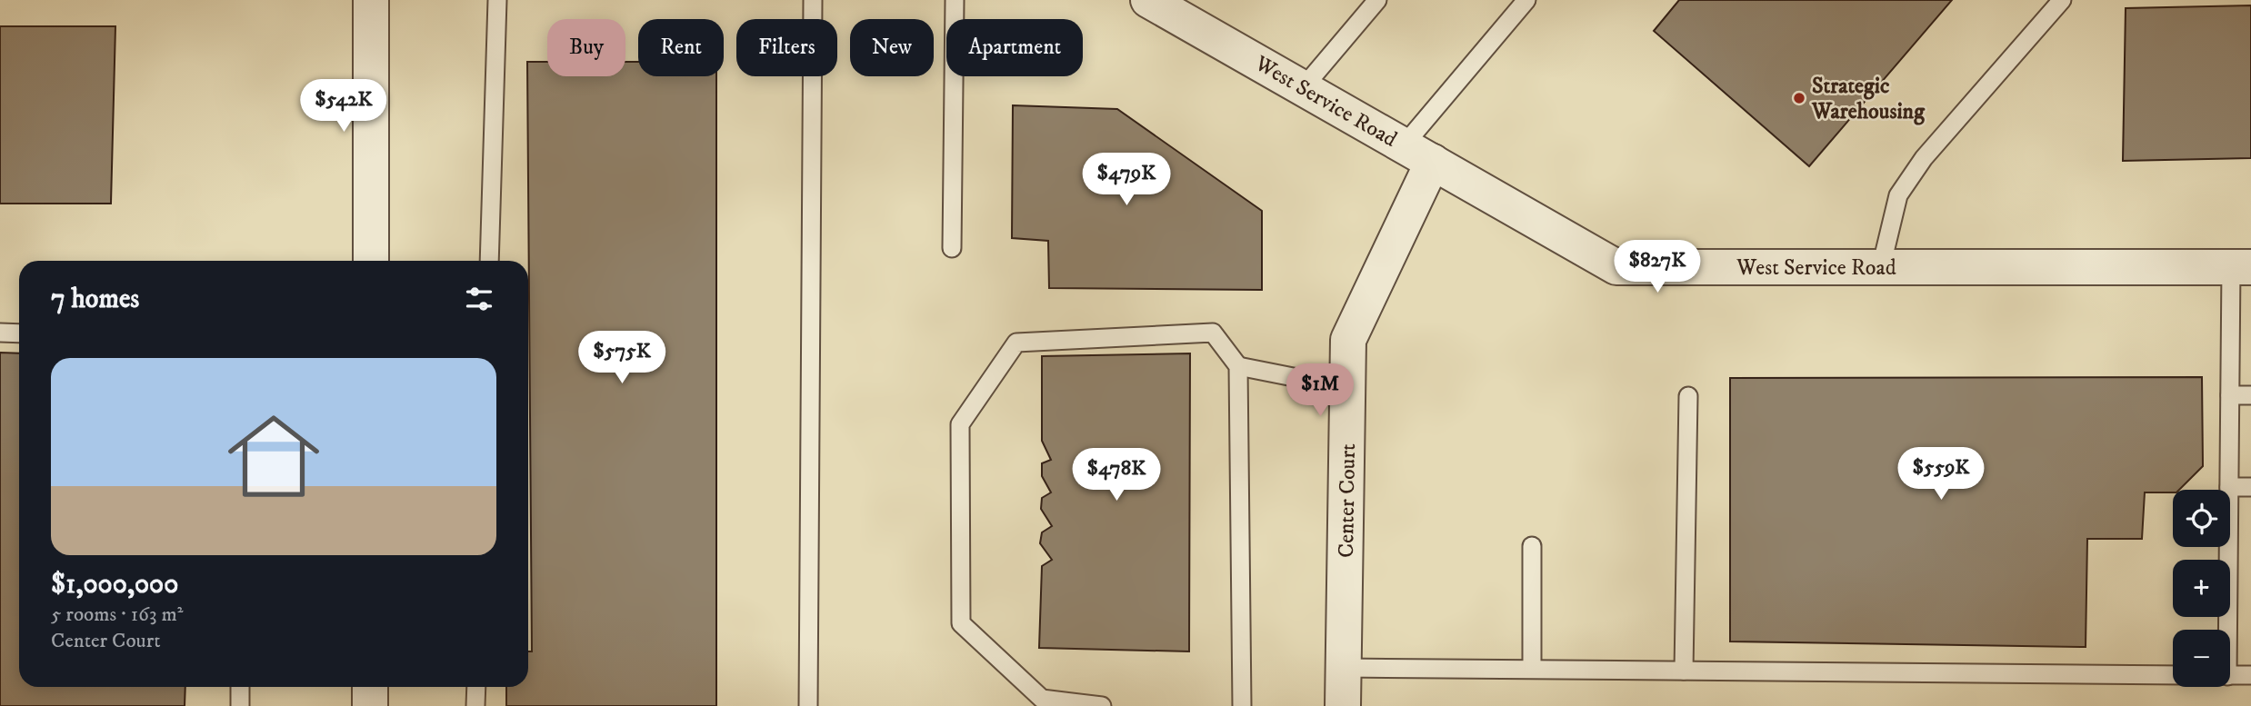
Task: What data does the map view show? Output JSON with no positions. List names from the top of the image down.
{
  "streets": {
    "street": ["West Service Road", "Center Court"]
  },
  "crossings": [
    ["West Service Road", "Center Court"]
  ],
  "places": ["Strategic Warehousing"],
  "page": {
    "chip": [
      "Buy",
      "Rent",
      "Filters",
      "New",
      "Apartment"
    ],
    "price": [
      "$542K",
      "$479K",
      "$827K",
      "$575K",
      "$1M",
      "$559K",
      "$478K"
    ],
    "heading": "7 homes",
    "list": [
      {
        "name": "$1,000,000",
        "note": "5 rooms · 163 m² · Center Court"
      }
    ],
    "map_buttons": ["+", "−"]
  }
}
